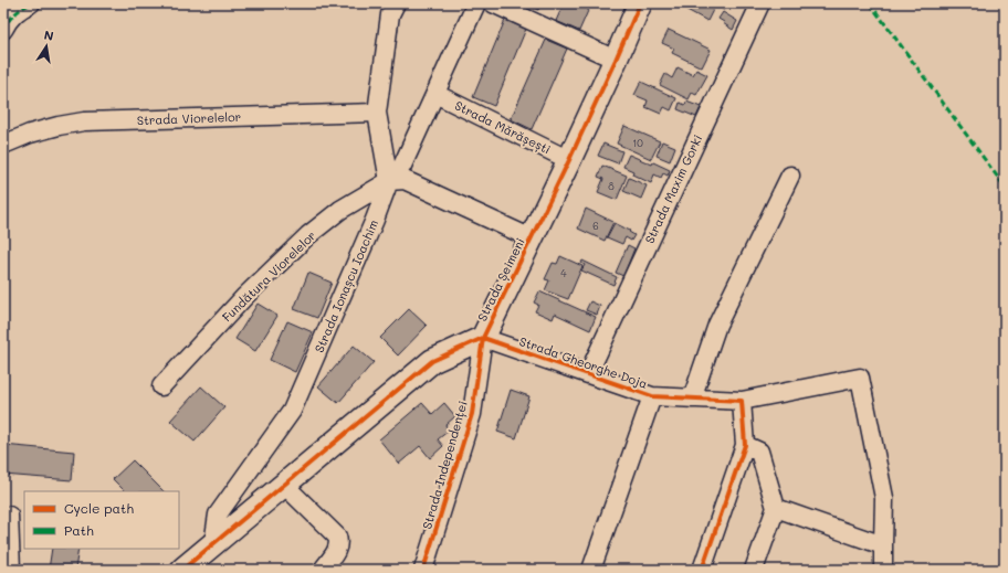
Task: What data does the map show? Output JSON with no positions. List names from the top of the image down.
{
  "streets": {
    "main road": ["Strada Șeimeni"],
    "street": [
      "Strada Viorelelor",
      "Strada Mărășești",
      "Strada Maxim Gorki",
      "Fundătura Viorelelor",
      "Strada Ionașcu Ioachim",
      "Strada Gheorghe Doja",
      "Strada Independenței"
    ]
  },
  "crossings": [
    ["Strada Viorelelor", "Strada Ionașcu Ioachim"],
    ["Strada Mărășești", "Strada Șeimeni"],
    ["Strada Maxim Gorki", "Strada Gheorghe Doja"],
    ["Fundătura Viorelelor", "Strada Ionașcu Ioachim"],
    ["Strada Șeimeni", "Strada Ionașcu Ioachim"],
    ["Strada Șeimeni", "Strada Gheorghe Doja"],
    ["Strada Șeimeni", "Strada Independenței"],
    ["Strada Gheorghe Doja", "Strada Independenței"]
  ],
  "house_numbers": [
    "10",
    "8",
    "6",
    "4"
  ],
  "legend": ["Cycle path", "Path"],
  "north": "top"
}
